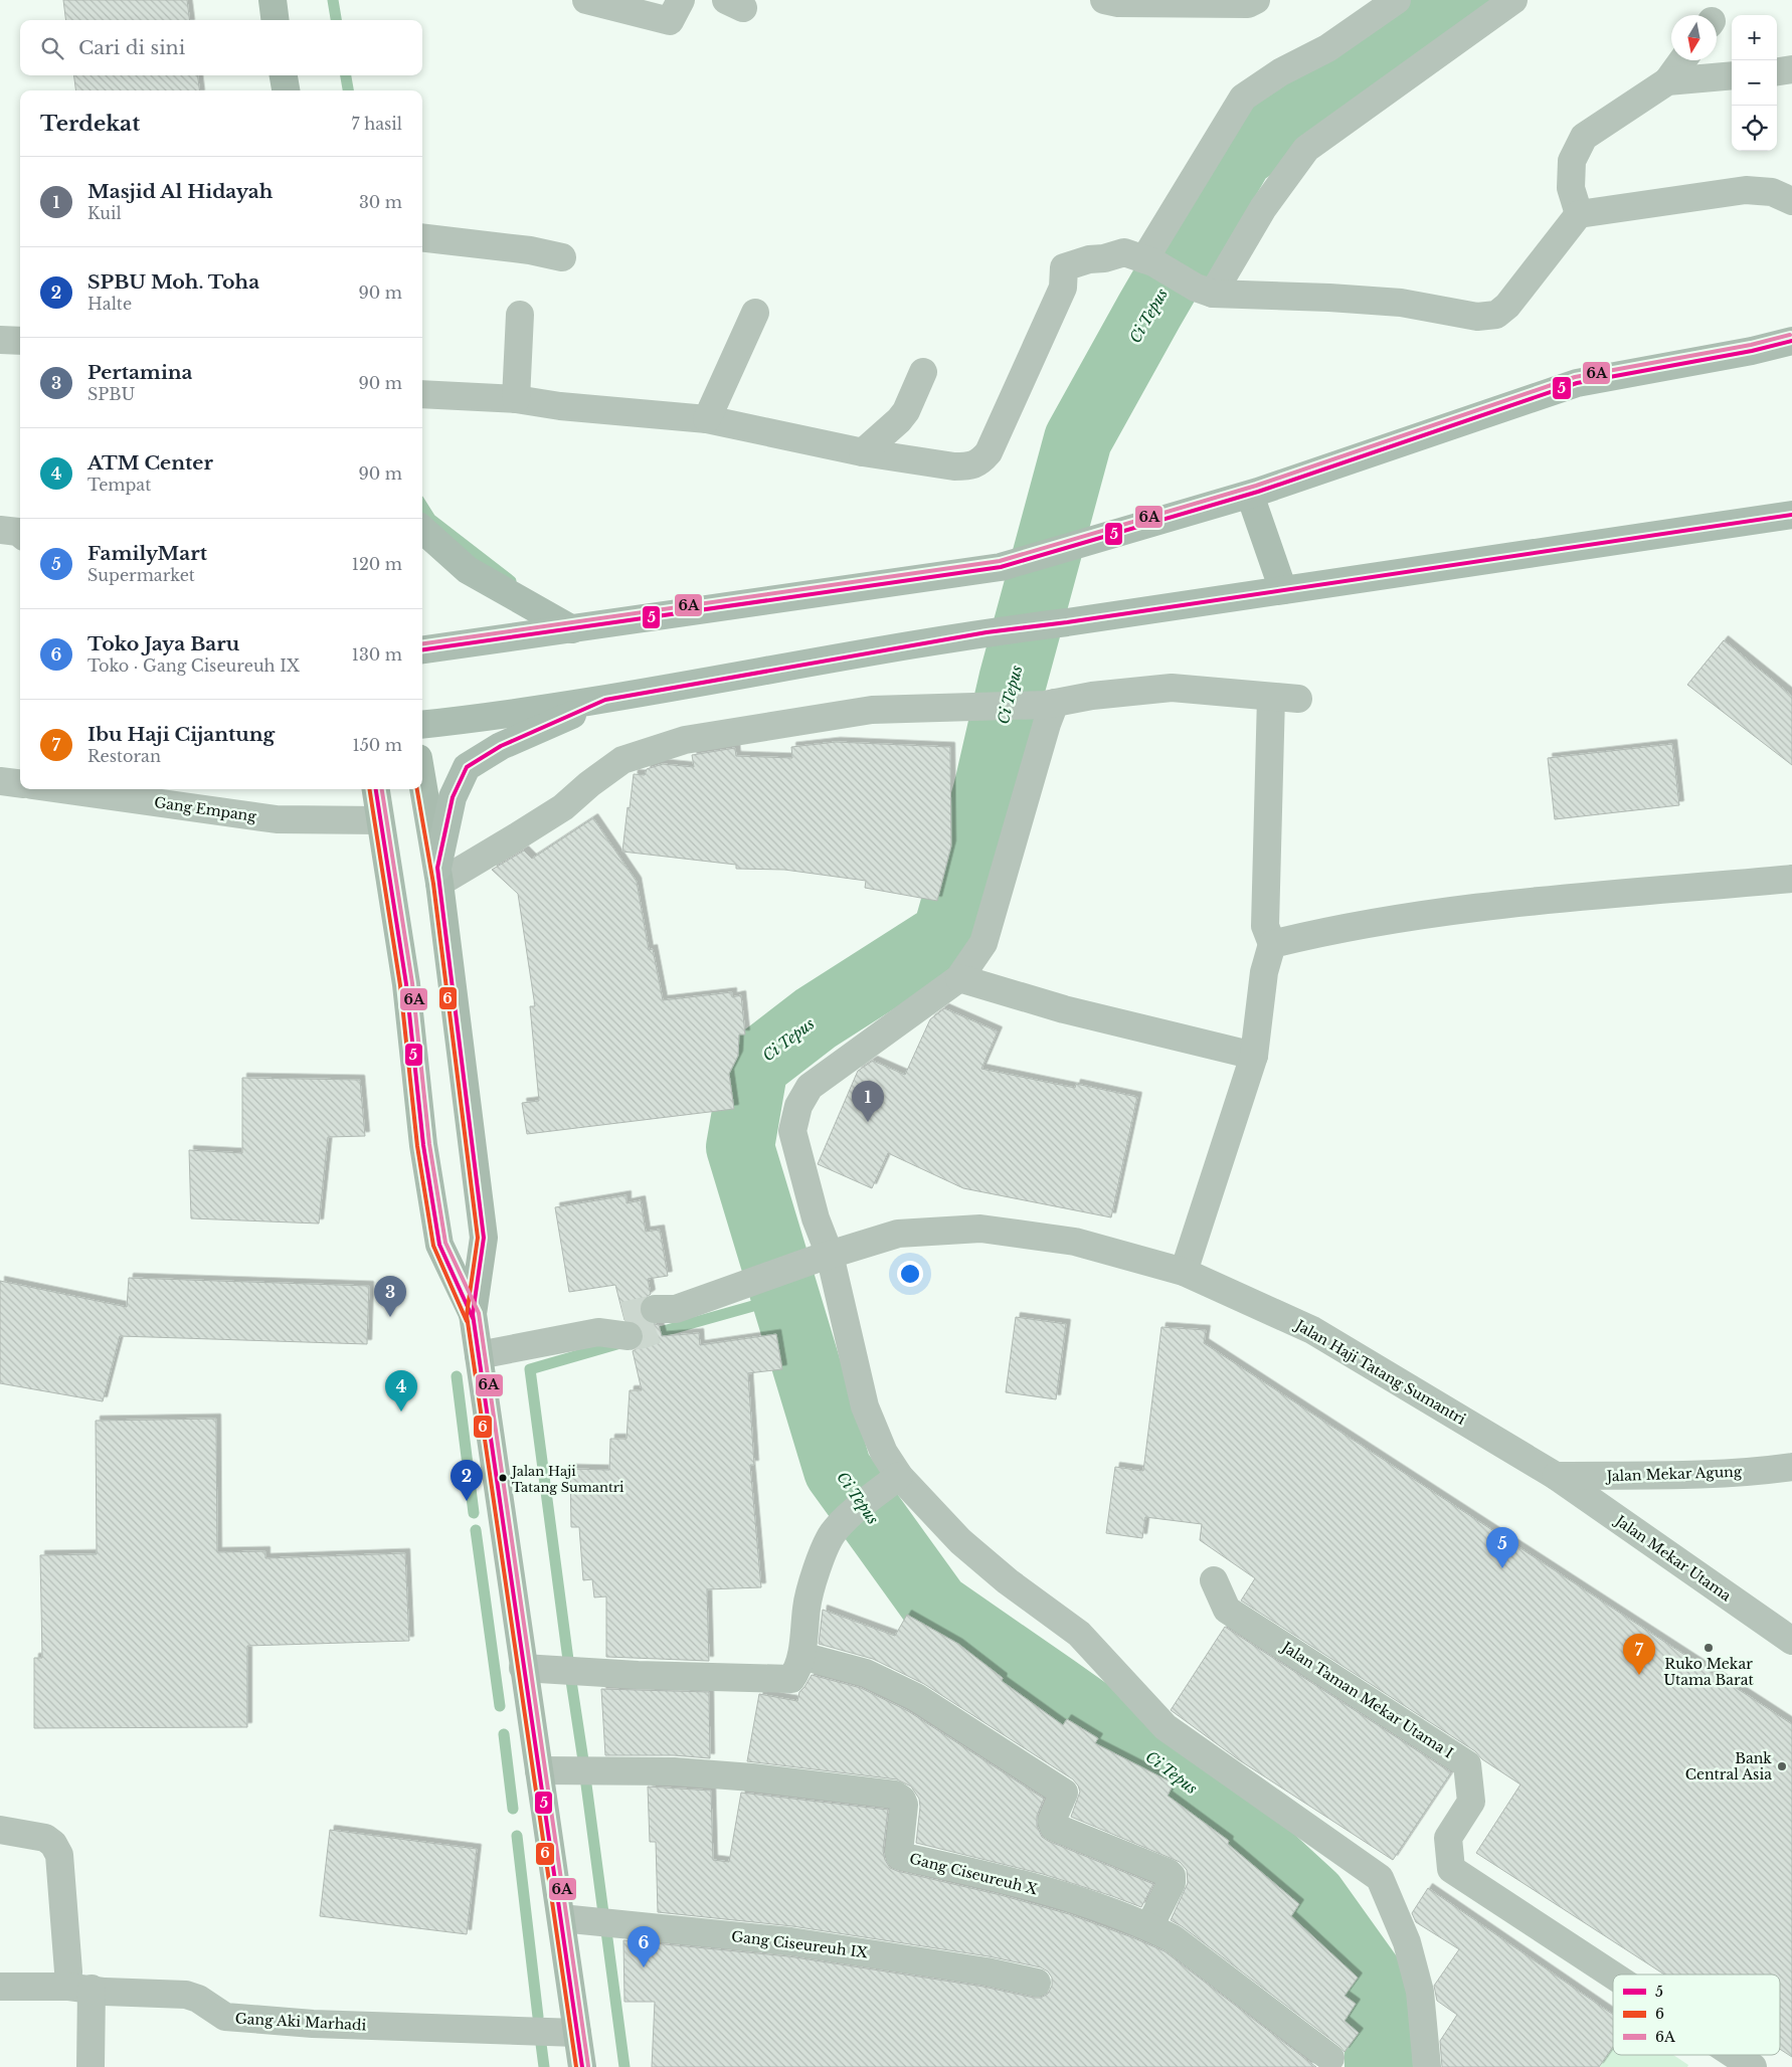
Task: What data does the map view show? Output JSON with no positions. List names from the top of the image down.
{
  "streets": {
    "street": [
      "Gang Empang",
      "Jalan Haji Tatang Sumantri",
      "Jalan Mekar Agung",
      "Jalan Mekar Utama",
      "Jalan Taman Mekar Utama I",
      "Gang Ciseureuh X",
      "Gang Ciseureuh IX",
      "Gang Aki Marhadi"
    ]
  },
  "crossings": [
    ["Jalan Haji Tatang Sumantri", "Jalan Mekar Agung"],
    ["Jalan Haji Tatang Sumantri", "Jalan Mekar Utama"],
    ["Jalan Mekar Agung", "Jalan Mekar Utama"]
  ],
  "water": ["Ci Tepus"],
  "places": ["Jalan Haji Tatang Sumantri", "Ruko Mekar Utama Barat", "Bank Central Asia"],
  "lines": ["transit line 6A", "transit line 5", "transit line 6"],
  "legend": ["5", "6", "6A"],
  "north": "bottom",
  "page": {
    "map_buttons": ["+", "−"],
    "search": "Cari di sini",
    "heading": ["Terdekat", "7 hasil"],
    "list": [
      {
        "mark": "1",
        "name": "Masjid Al Hidayah",
        "note": "Kuil",
        "value": "30 m"
      },
      {
        "mark": "2",
        "name": "SPBU Moh. Toha",
        "note": "Halte",
        "value": "90 m"
      },
      {
        "mark": "3",
        "name": "Pertamina",
        "note": "SPBU",
        "value": "90 m"
      },
      {
        "mark": "4",
        "name": "ATM Center",
        "note": "Tempat",
        "value": "90 m"
      },
      {
        "mark": "5",
        "name": "FamilyMart",
        "note": "Supermarket",
        "value": "120 m"
      },
      {
        "mark": "6",
        "name": "Toko Jaya Baru",
        "note": "Toko · Gang Ciseureuh IX",
        "value": "130 m"
      },
      {
        "mark": "7",
        "name": "Ibu Haji Cijantung",
        "note": "Restoran",
        "value": "150 m"
      }
    ],
    "pins": [
      "1",
      "3",
      "4",
      "2",
      "5",
      "7",
      "6"
    ]
  }
}
